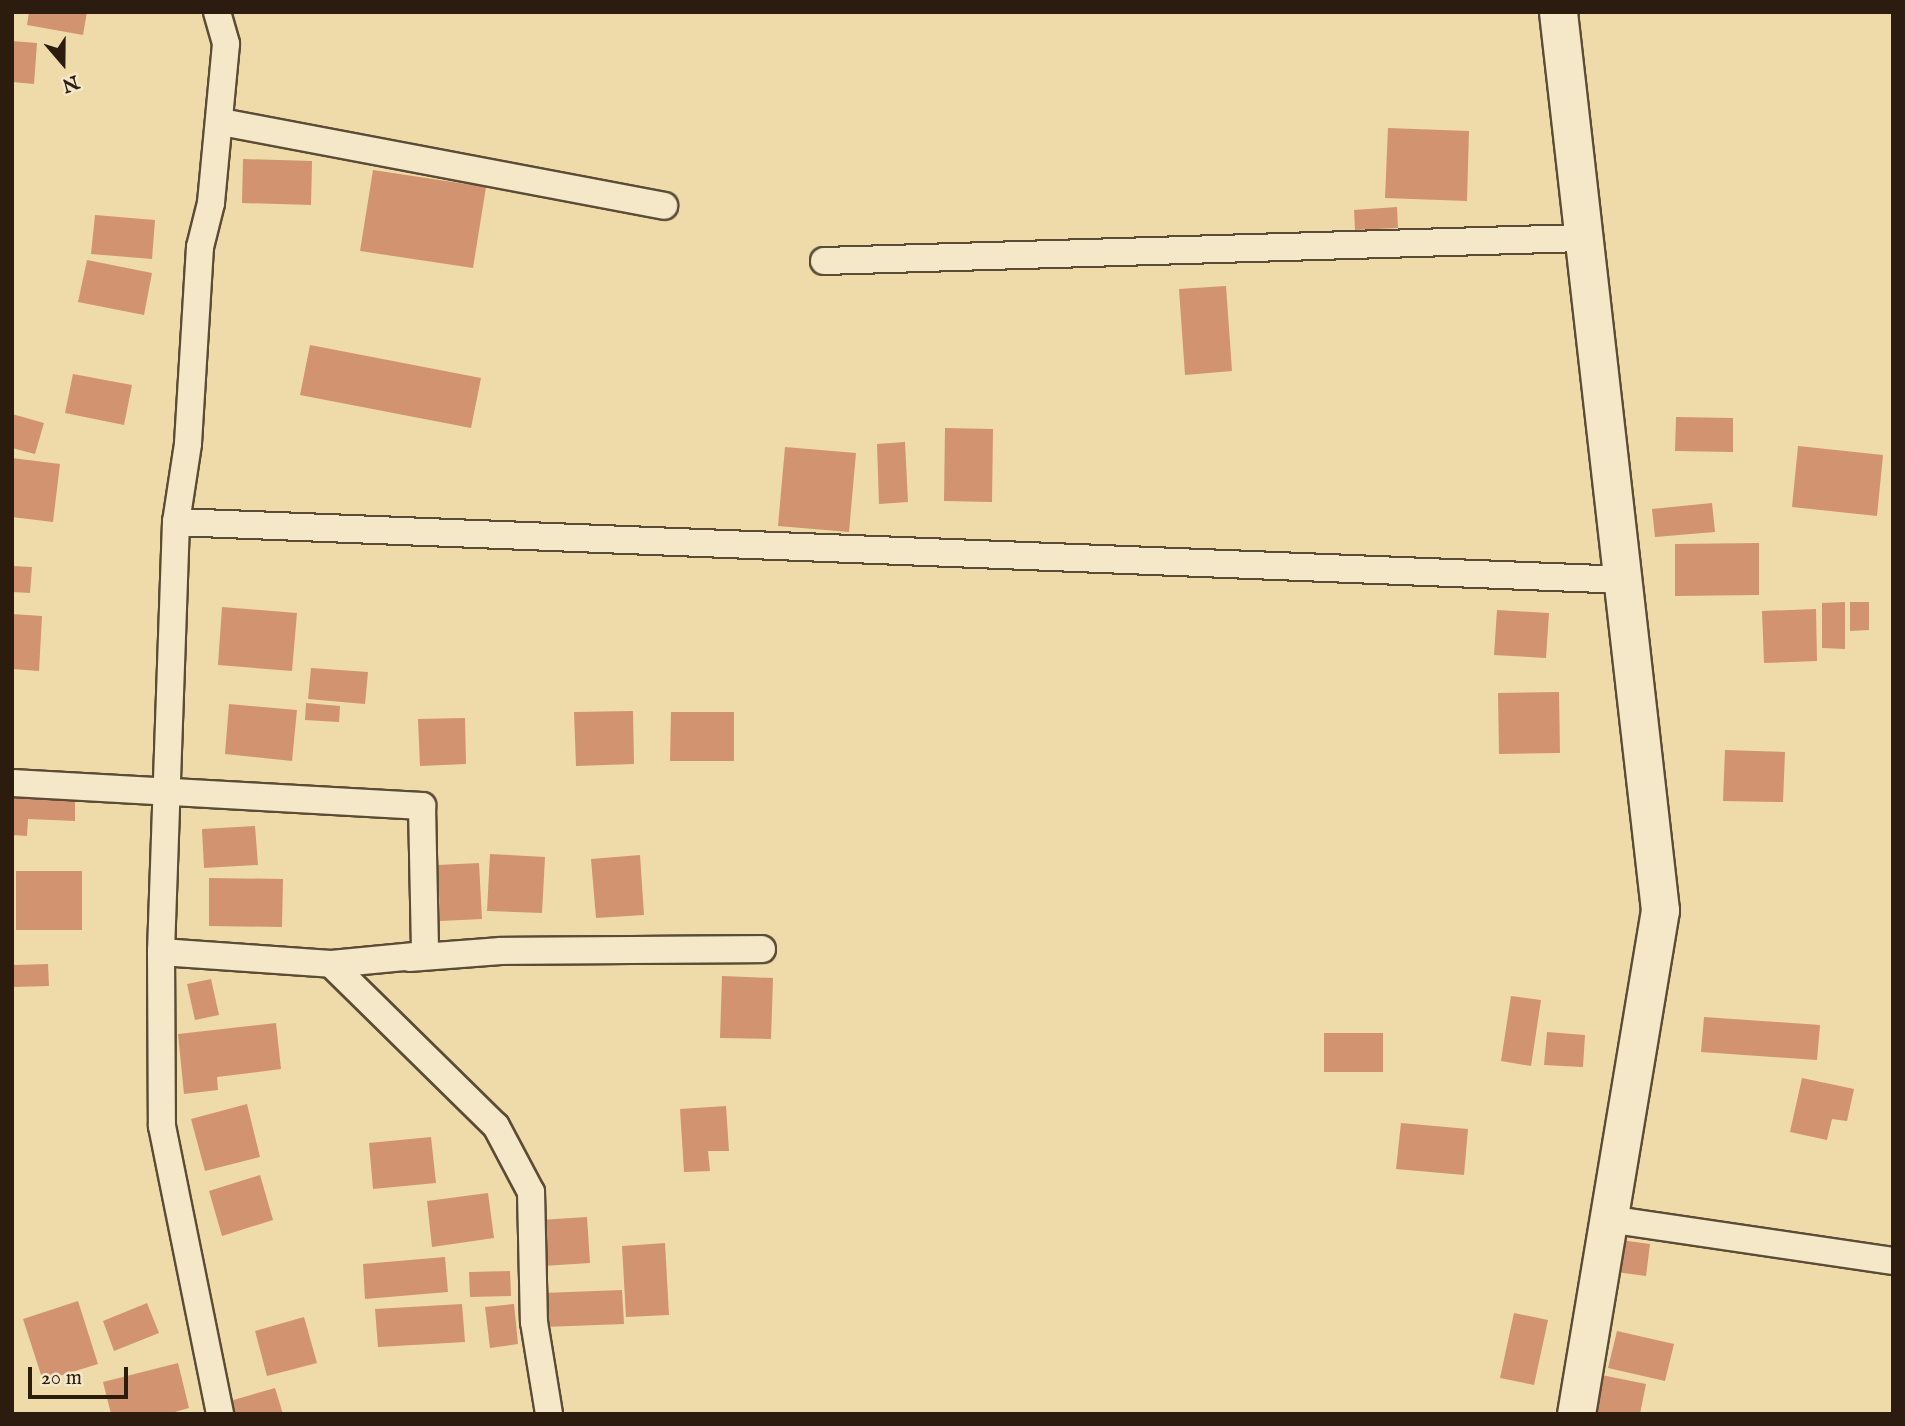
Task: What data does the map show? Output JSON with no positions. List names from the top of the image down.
{
  "scale_bar": "20 m",
  "north": "bottom"
}
